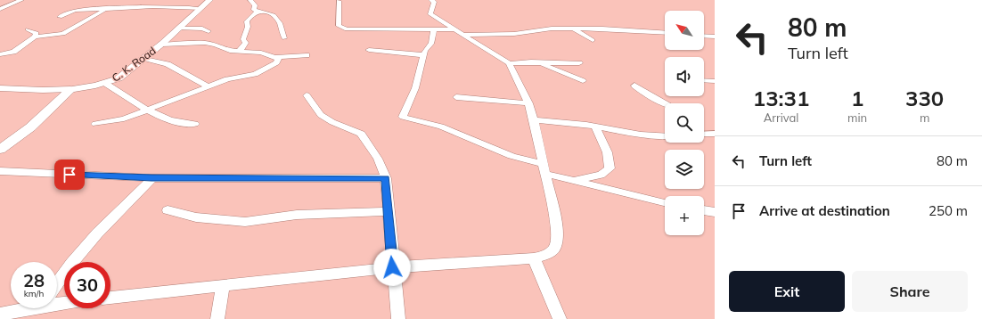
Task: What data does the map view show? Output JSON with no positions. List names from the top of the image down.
{
  "streets": {
    "street": ["C. K. Road"]
  },
  "north": "top left",
  "page": {
    "turn": ["80 m", "Turn left"],
    "map_buttons": "+",
    "eta": [
      "13:31",
      "Arrival",
      "1",
      "min",
      "330",
      "m"
    ],
    "list": [
      {
        "name": "Turn left",
        "value": "80 m"
      },
      {
        "name": "Arrive at destination",
        "value": "250 m"
      }
    ],
    "speed": "28 km/h",
    "limit": "30",
    "buttons": ["Exit", "Share"]
  }
}
